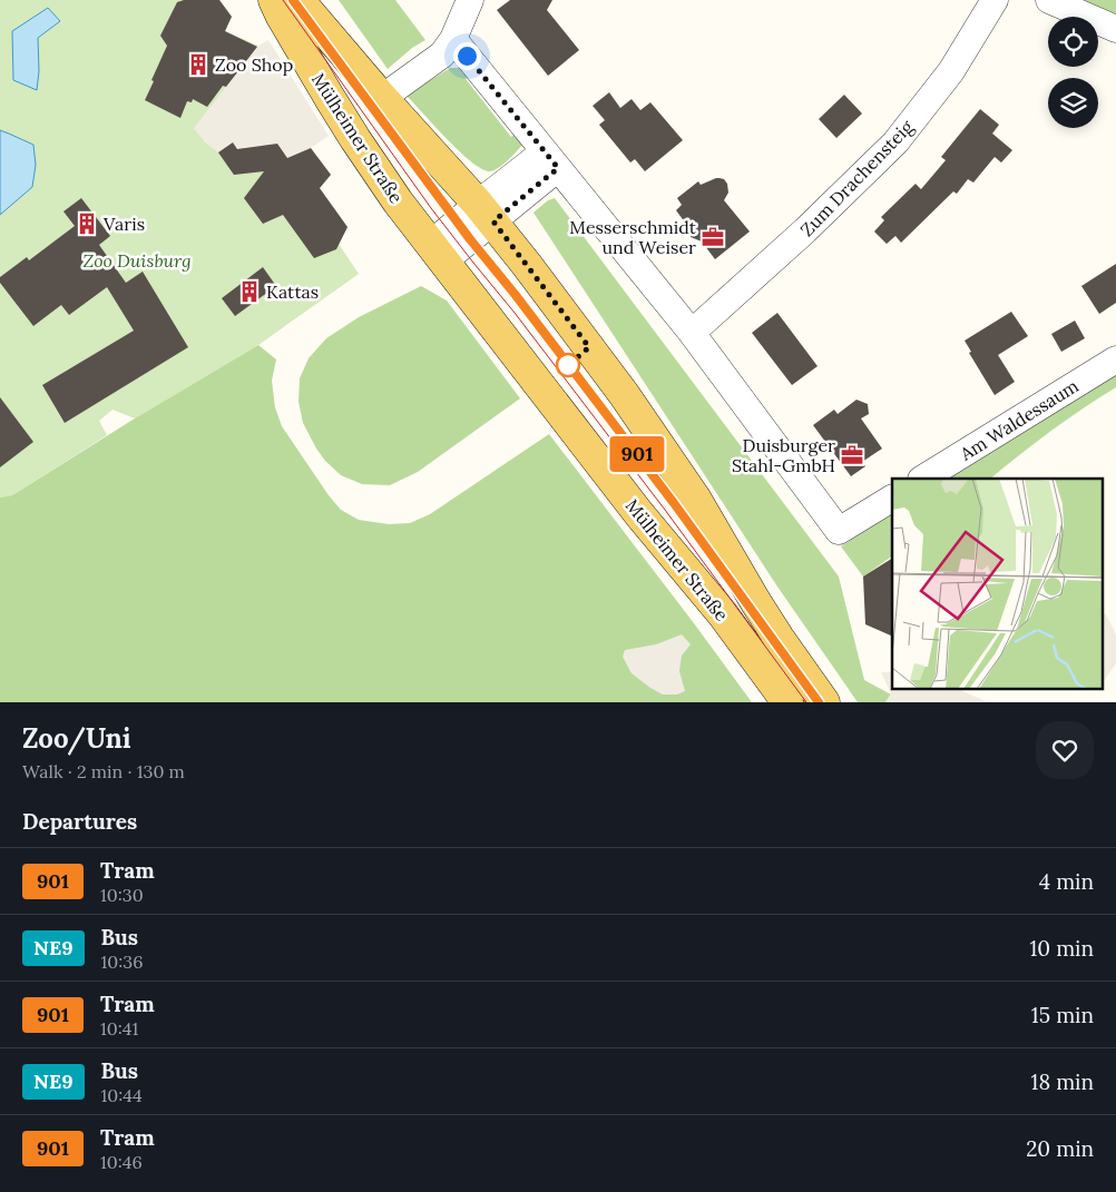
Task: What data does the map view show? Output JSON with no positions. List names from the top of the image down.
{
  "streets": {
    "main road": ["Mülheimer Straße"],
    "street": ["Zum Drachensteig", "Am Waldessaum"]
  },
  "parks": ["Zoo Duisburg"],
  "places": {
    "building": ["Zoo Shop", "Varis", "Kattas"],
    "office": ["Messerschmidt und Weiser", "Duisburger Stahl-GmbH"]
  },
  "lines": ["tram line 901"],
  "page": {
    "on_map": "901",
    "heading": [
      ["Zoo/Uni", "Walk · 2 min · 130 m"],
      "Departures"
    ],
    "list": [
      {
        "mark": "901",
        "name": "Tram",
        "note": "10:30",
        "value": "4 min"
      },
      {
        "mark": "NE9",
        "name": "Bus",
        "note": "10:36",
        "value": "10 min"
      },
      {
        "mark": "901",
        "name": "Tram",
        "note": "10:41",
        "value": "15 min"
      },
      {
        "mark": "NE9",
        "name": "Bus",
        "note": "10:44",
        "value": "18 min"
      },
      {
        "mark": "901",
        "name": "Tram",
        "note": "10:46",
        "value": "20 min"
      }
    ]
  }
}
